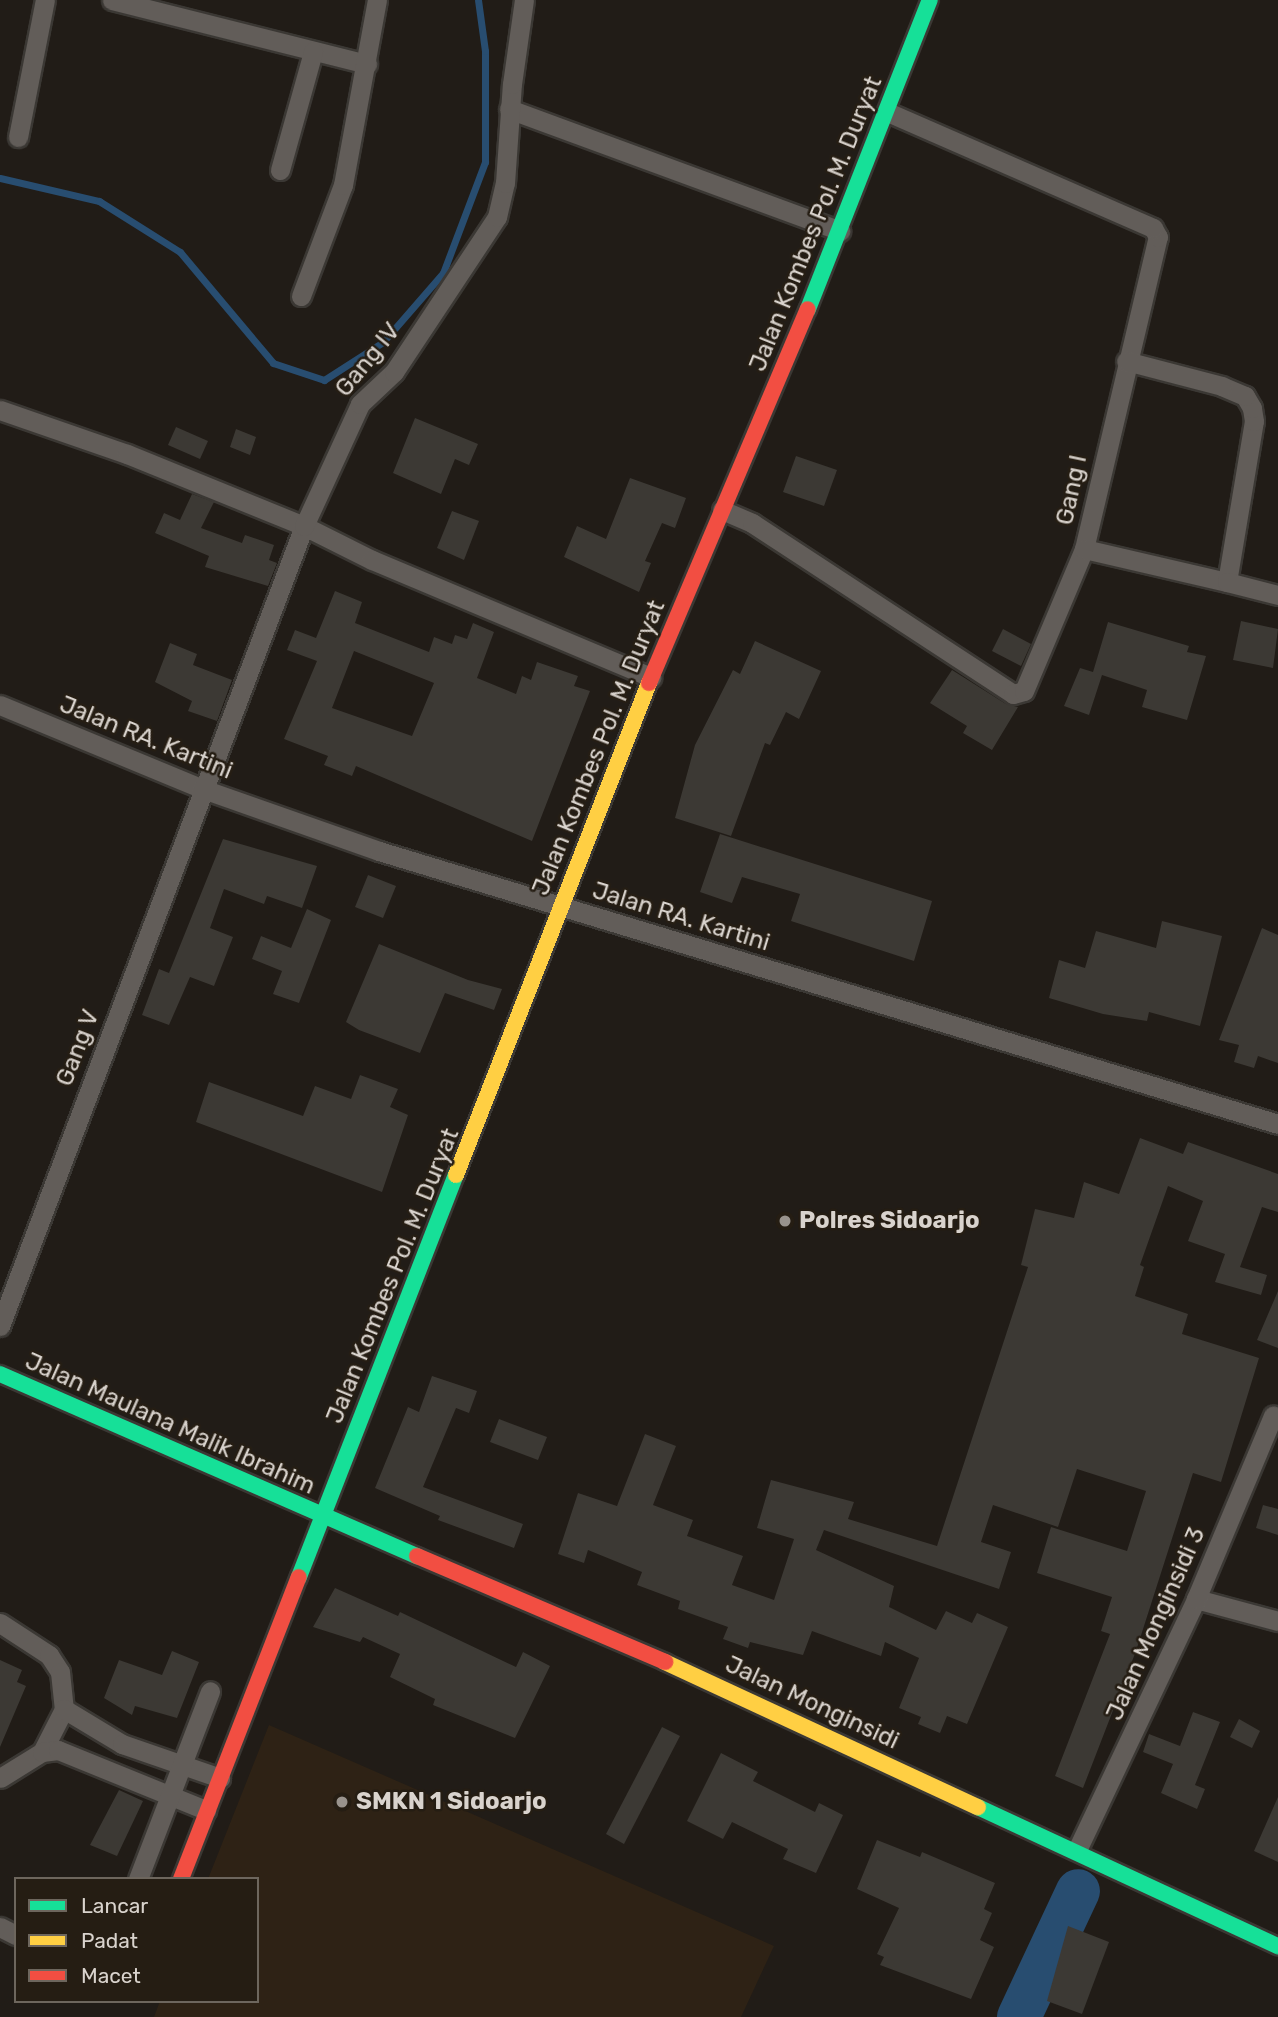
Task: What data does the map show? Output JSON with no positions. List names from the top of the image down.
{
  "streets": {
    "street": [
      "Jalan Kombes Pol. M. Duryat",
      "Gang IV",
      "Gang I",
      "Jalan RA. Kartini",
      "Gang V",
      "Jalan Maulana Malik Ibrahim",
      "Jalan Monginsidi 3",
      "Jalan Monginsidi"
    ]
  },
  "crossings": [
    ["Jalan Kombes Pol. M. Duryat", "Gang I"],
    ["Jalan Kombes Pol. M. Duryat", "Jalan RA. Kartini"],
    ["Jalan Kombes Pol. M. Duryat", "Jalan Maulana Malik Ibrahim"],
    ["Jalan Kombes Pol. M. Duryat", "Jalan Monginsidi"],
    ["Gang IV", "Jalan RA. Kartini"],
    ["Gang IV", "Gang V"],
    ["Jalan RA. Kartini", "Gang V"],
    ["Jalan Maulana Malik Ibrahim", "Jalan Monginsidi"],
    ["Jalan Monginsidi 3", "Jalan Monginsidi"]
  ],
  "places": ["Polres Sidoarjo", "SMKN 1 Sidoarjo"],
  "legend": ["Lancar", "Padat", "Macet"]
}
